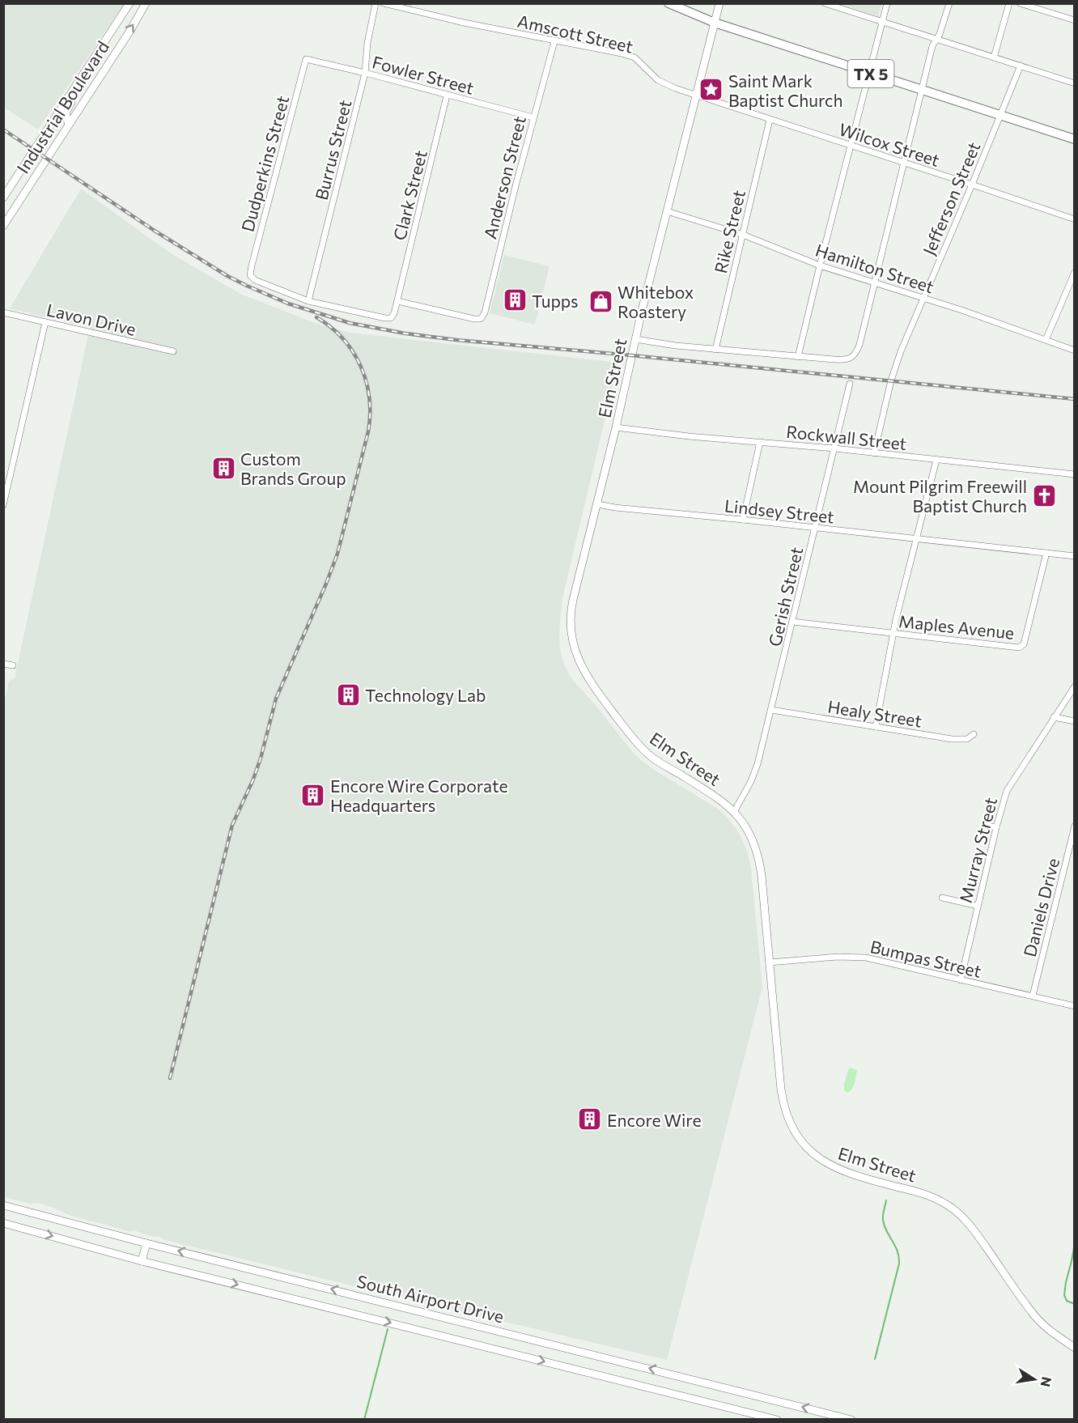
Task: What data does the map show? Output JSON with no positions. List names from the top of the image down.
{
  "streets": {
    "main road": [
      "TX 5",
      "Industrial Boulevard",
      "Elm Street",
      "South Airport Drive"
    ],
    "street": [
      "Amscott Street",
      "Fowler Street",
      "Wilcox Street",
      "Burrus Street",
      "Dudperkins Street",
      "Anderson Street",
      "Clark Street",
      "Jefferson Street",
      "Rike Street",
      "Hamilton Street",
      "Lavon Drive",
      "Rockwall Street",
      "Lindsey Street",
      "Gerish Street",
      "Maples Avenue",
      "Healy Street",
      "Murray Street",
      "Daniels Drive",
      "Bumpas Street"
    ]
  },
  "crossings": [
    ["Amscott Street", "Wilcox Street"],
    ["Amscott Street", "Anderson Street"],
    ["Amscott Street", "Elm Street"],
    ["TX 5", "Jefferson Street"],
    ["TX 5", "Elm Street"],
    ["Fowler Street", "Burrus Street"],
    ["Fowler Street", "Dudperkins Street"],
    ["Fowler Street", "Anderson Street"],
    ["Fowler Street", "Clark Street"],
    ["Wilcox Street", "Jefferson Street"],
    ["Wilcox Street", "Rike Street"],
    ["Wilcox Street", "Elm Street"],
    ["Burrus Street", "Dudperkins Street"],
    ["Anderson Street", "Clark Street"],
    ["Jefferson Street", "Hamilton Street"],
    ["Jefferson Street", "Rockwall Street"],
    ["Rike Street", "Hamilton Street"],
    ["Hamilton Street", "Elm Street"],
    ["Elm Street", "Rockwall Street"],
    ["Elm Street", "Lindsey Street"],
    ["Elm Street", "Gerish Street"],
    ["Elm Street", "Bumpas Street"],
    ["Rockwall Street", "Gerish Street"],
    ["Lindsey Street", "Gerish Street"],
    ["Lindsey Street", "Maples Avenue"],
    ["Gerish Street", "Maples Avenue"],
    ["Gerish Street", "Healy Street"],
    ["Murray Street", "Bumpas Street"],
    ["Daniels Drive", "Bumpas Street"]
  ],
  "places": {
    "place": ["Saint Mark Baptist Church"],
    "building": [
      "Tupps",
      "Custom Brands Group",
      "Technology Lab",
      "Encore Wire Corporate Headquarters",
      "Encore Wire"
    ],
    "shop": ["Whitebox Roastery"],
    "church": ["Mount Pilgrim Freewill Baptist Church"]
  },
  "north": "right"
}
